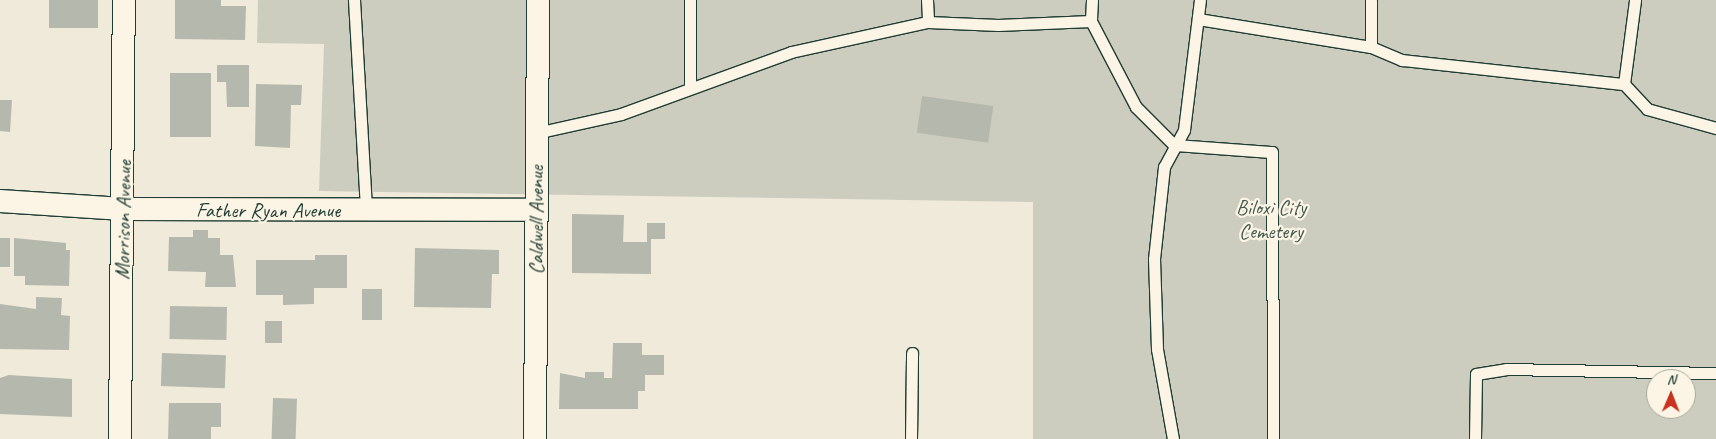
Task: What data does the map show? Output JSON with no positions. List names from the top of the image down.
{
  "streets": {
    "street": ["Father Ryan Avenue", "Morrison Avenue", "Caldwell Avenue"]
  },
  "crossings": [
    ["Father Ryan Avenue", "Morrison Avenue"],
    ["Father Ryan Avenue", "Caldwell Avenue"]
  ],
  "parks": ["Biloxi City Cemetery"],
  "north": "top"
}
